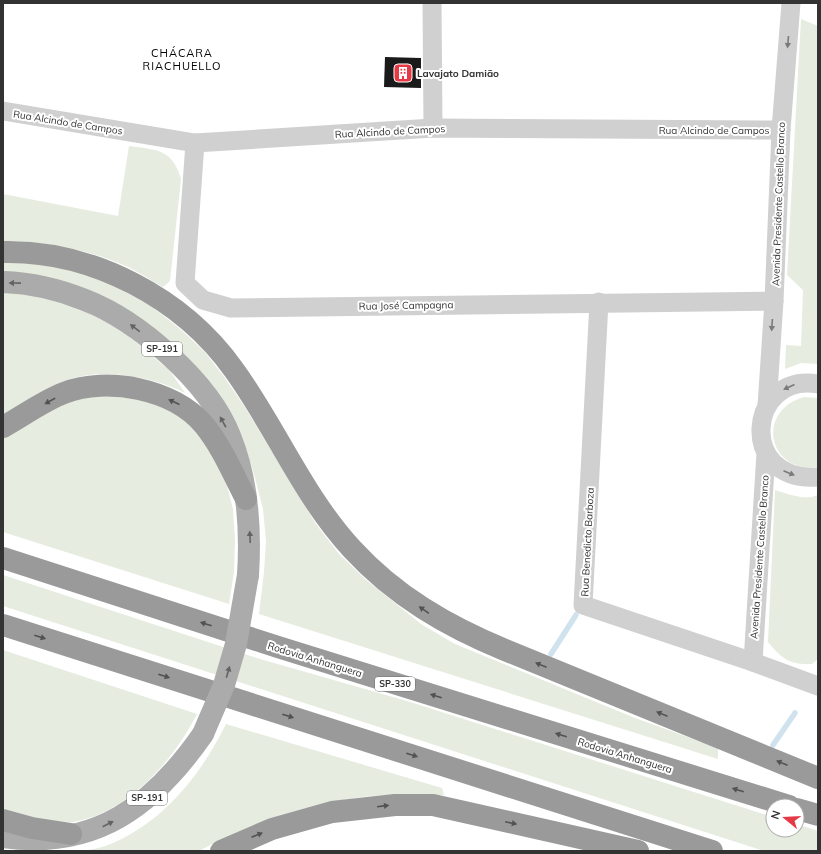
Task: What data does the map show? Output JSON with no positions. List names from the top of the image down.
{
  "streets": {
    "highway": ["Rodovia Anhanguera", "SP-330"],
    "main road": ["SP-191"],
    "street": [
      "Rua Alcindo de Campos",
      "Avenida Presidente Castello Branco",
      "Rua José Campagna",
      "Rua Benedicto Barboza"
    ]
  },
  "crossings": [
    ["Rua Alcindo de Campos", "Avenida Presidente Castello Branco"],
    ["Rua Alcindo de Campos", "Rua José Campagna"],
    ["Avenida Presidente Castello Branco", "Rua José Campagna"],
    ["Avenida Presidente Castello Branco", "Rua Benedicto Barboza"],
    ["Rua José Campagna", "Rua Benedicto Barboza"]
  ],
  "one_way": ["Avenida Presidente Castello Branco"],
  "districts": ["CHÁCARA RIACHUELLO"],
  "places": {
    "building": ["Lavajato Damião"]
  },
  "north": "left"
}
